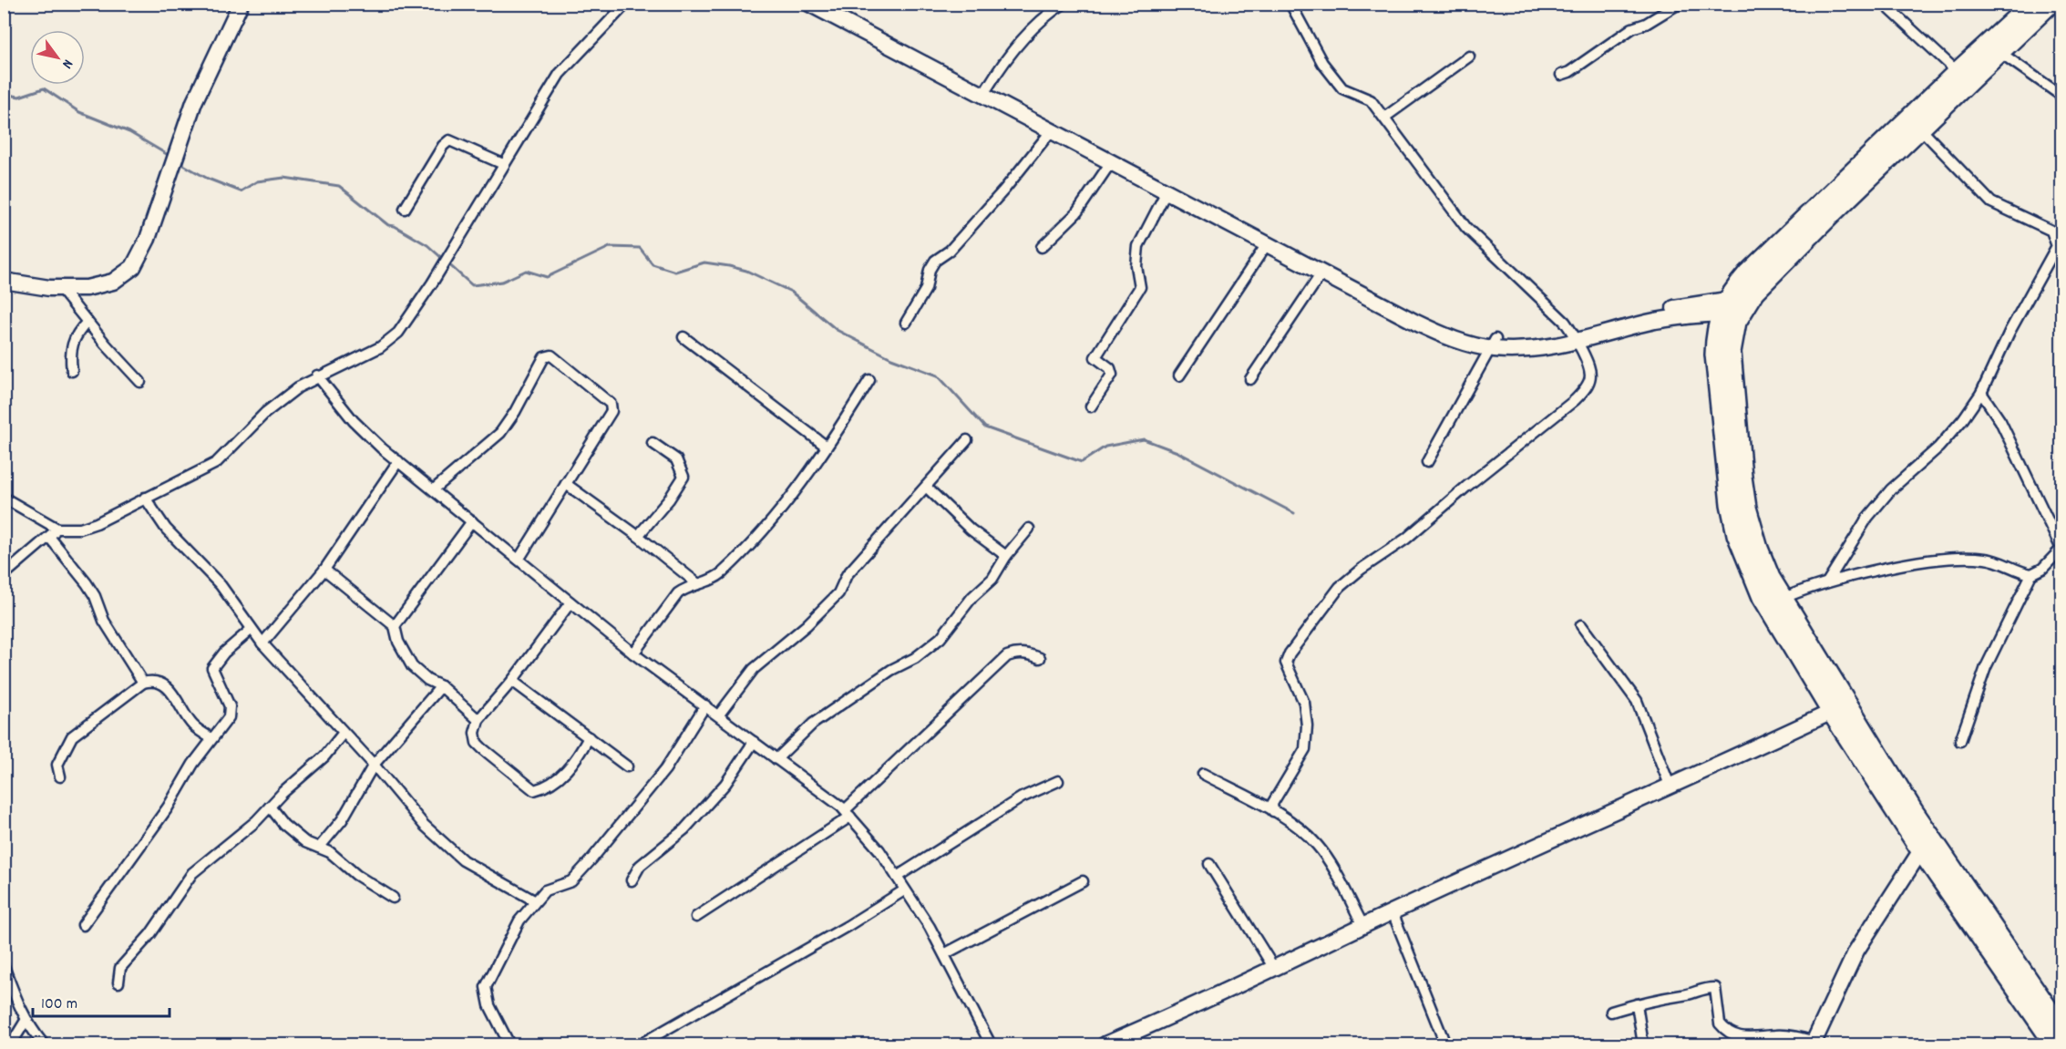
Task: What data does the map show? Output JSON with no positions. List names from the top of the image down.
{
  "scale_bar": "100 m",
  "north": "bottom right"
}
